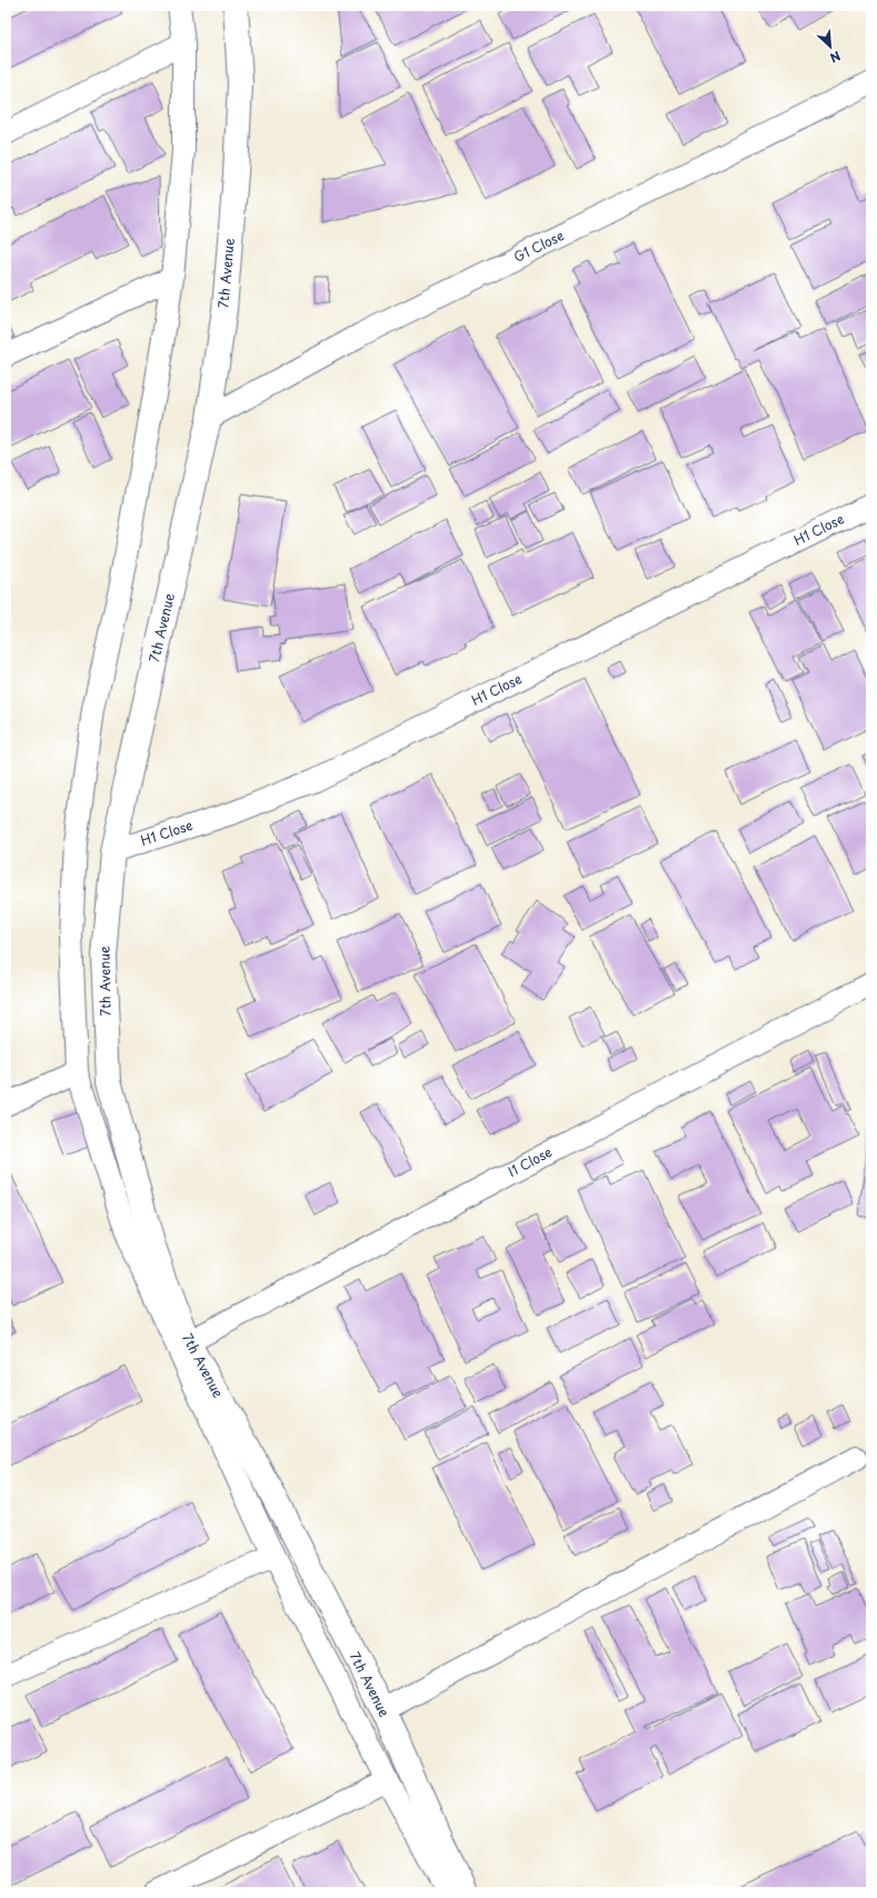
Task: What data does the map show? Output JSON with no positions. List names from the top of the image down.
{
  "streets": {
    "main road": ["7th Avenue"],
    "street": ["G1 Close", "H1 Close", "I1 Close"]
  },
  "crossings": [
    ["G1 Close", "7th Avenue"],
    ["7th Avenue", "H1 Close"],
    ["7th Avenue", "I1 Close"]
  ],
  "north": "bottom right"
}
